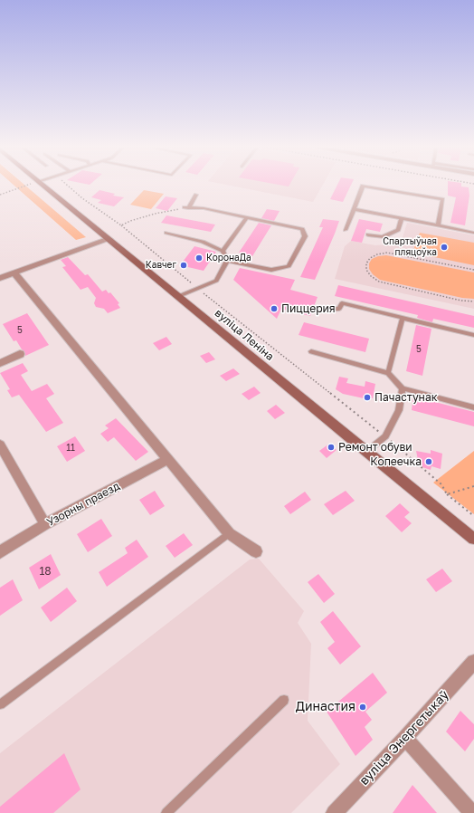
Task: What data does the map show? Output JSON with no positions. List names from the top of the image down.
{
  "streets": {
    "main road": ["вуліца Леніна"],
    "street": ["Узорны праезд", "вуліца Энергетыкаў"]
  },
  "places": [
    "Спартыўная пляцоўка",
    "КоронаДа",
    "Кавчег",
    "Пиццерия",
    "Пачастунак",
    "Ремонт обуви",
    "Копеечка",
    "Династия"
  ],
  "house_numbers": [
    "5",
    "5",
    "11",
    "18"
  ]
}
